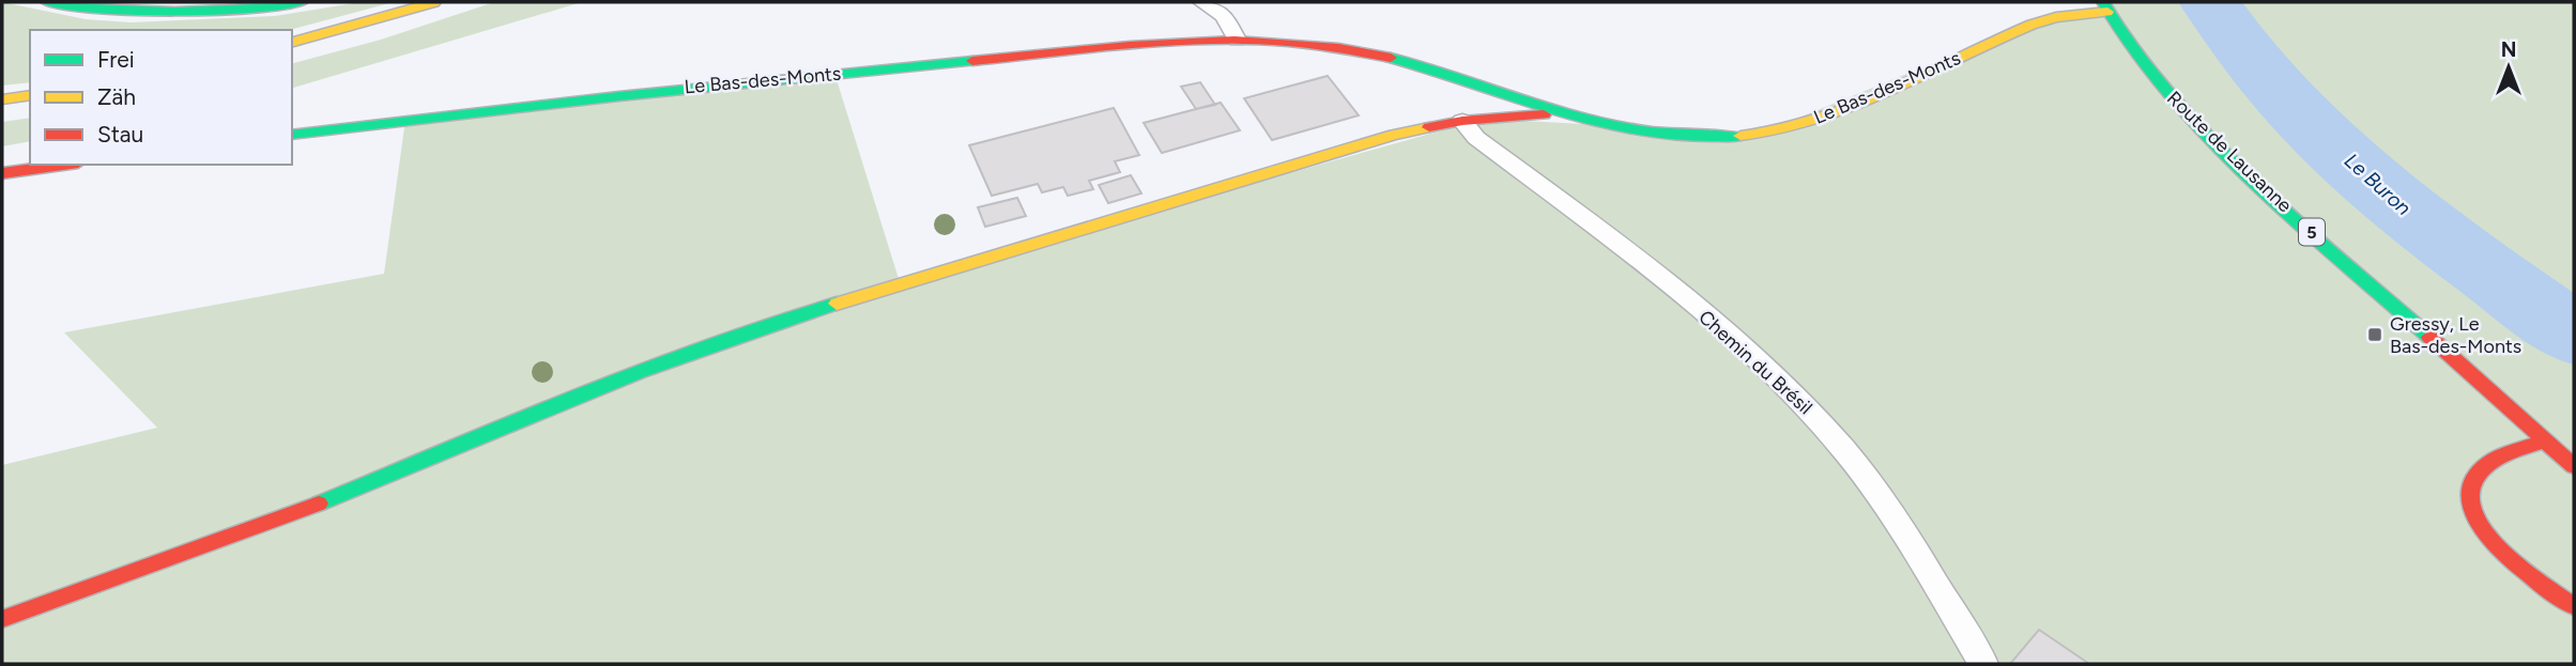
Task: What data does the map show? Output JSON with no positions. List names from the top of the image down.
{
  "streets": {
    "main road": ["Le Bas-des-Monts", "Route de Lausanne", "5"],
    "lane": ["Chemin du Brésil"]
  },
  "crossings": [
    ["Le Bas-des-Monts", "Route de Lausanne"]
  ],
  "water": ["Le Buron"],
  "places": {
    "transit": ["Gressy, Le Bas-des-Monts"]
  },
  "legend": ["Frei", "Zäh", "Stau"],
  "north": "top"
}
